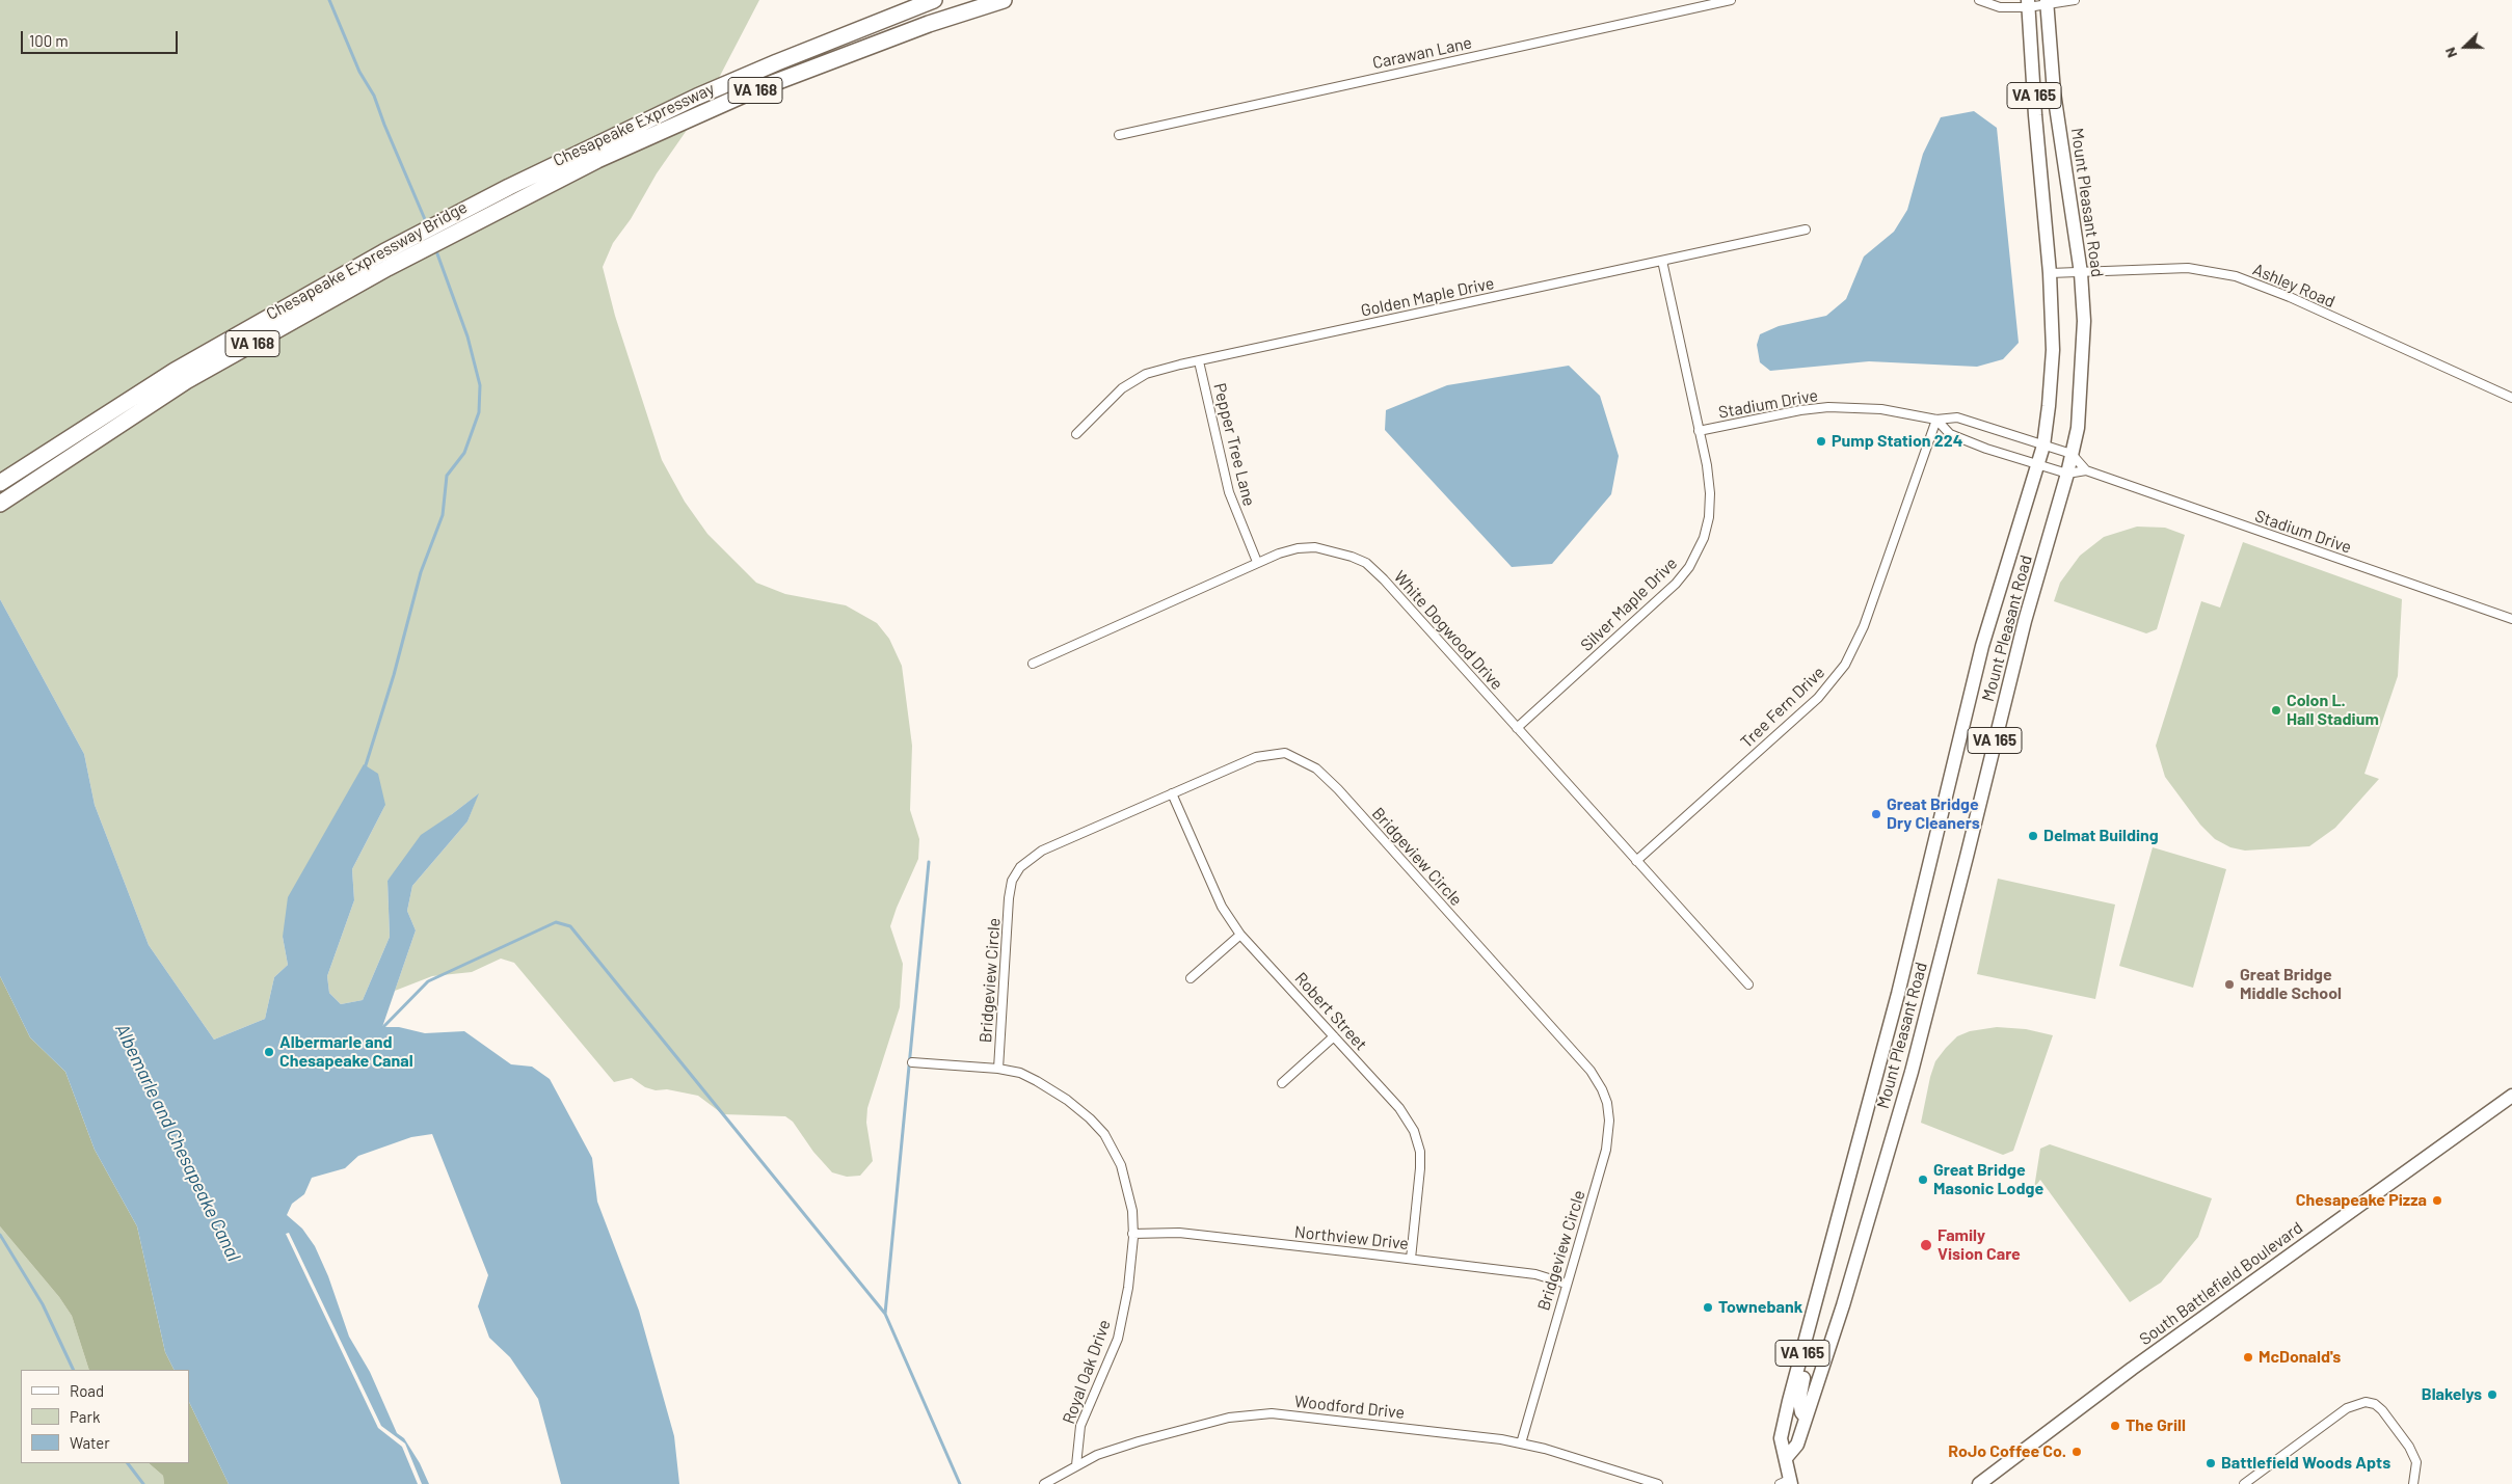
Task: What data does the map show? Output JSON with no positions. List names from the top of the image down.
{
  "streets": {
    "highway": ["VA 168", "Chesapeake Expressway", "Chesapeake Expressway Bridge"],
    "main road": ["VA 165", "Mount Pleasant Road", "South Battlefield Boulevard"],
    "street": [
      "Carawan Lane",
      "Ashley Road",
      "Golden Maple Drive",
      "Stadium Drive",
      "Pepper Tree Lane",
      "Silver Maple Drive",
      "White Dogwood Drive",
      "Tree Fern Drive",
      "Bridgeview Circle",
      "Robert Street",
      "Northview Drive",
      "Royal Oak Drive",
      "Woodford Drive"
    ]
  },
  "crossings": [
    ["Chesapeake Expressway", "Chesapeake Expressway Bridge"],
    ["Mount Pleasant Road", "Ashley Road"],
    ["Mount Pleasant Road", "Stadium Drive"],
    ["Golden Maple Drive", "Pepper Tree Lane"],
    ["Golden Maple Drive", "Silver Maple Drive"],
    ["Stadium Drive", "Silver Maple Drive"],
    ["Stadium Drive", "Tree Fern Drive"],
    ["Pepper Tree Lane", "White Dogwood Drive"],
    ["Silver Maple Drive", "White Dogwood Drive"],
    ["White Dogwood Drive", "Tree Fern Drive"],
    ["Bridgeview Circle", "Robert Street"],
    ["Bridgeview Circle", "Northview Drive"],
    ["Bridgeview Circle", "Royal Oak Drive"],
    ["Bridgeview Circle", "Woodford Drive"],
    ["Robert Street", "Northview Drive"],
    ["Northview Drive", "Royal Oak Drive"],
    ["Royal Oak Drive", "Woodford Drive"]
  ],
  "water": ["Albemarle and Chesapeake Canal"],
  "places": [
    "Pump Station 224",
    "Colon L. Hall Stadium",
    "Great Bridge Dry Cleaners",
    "Delmat Building",
    "Great Bridge Middle School",
    "Albermarle and Chesapeake Canal",
    "Great Bridge Masonic Lodge",
    "Chesapeake Pizza",
    "Family Vision Care",
    "Townebank",
    "McDonald's",
    "Blakelys",
    "The Grill",
    "RoJo Coffee Co.",
    "Battlefield Woods Apts"
  ],
  "legend": ["Road", "Park", "Water"],
  "scale_bar": "100 m",
  "north": "left"
}
